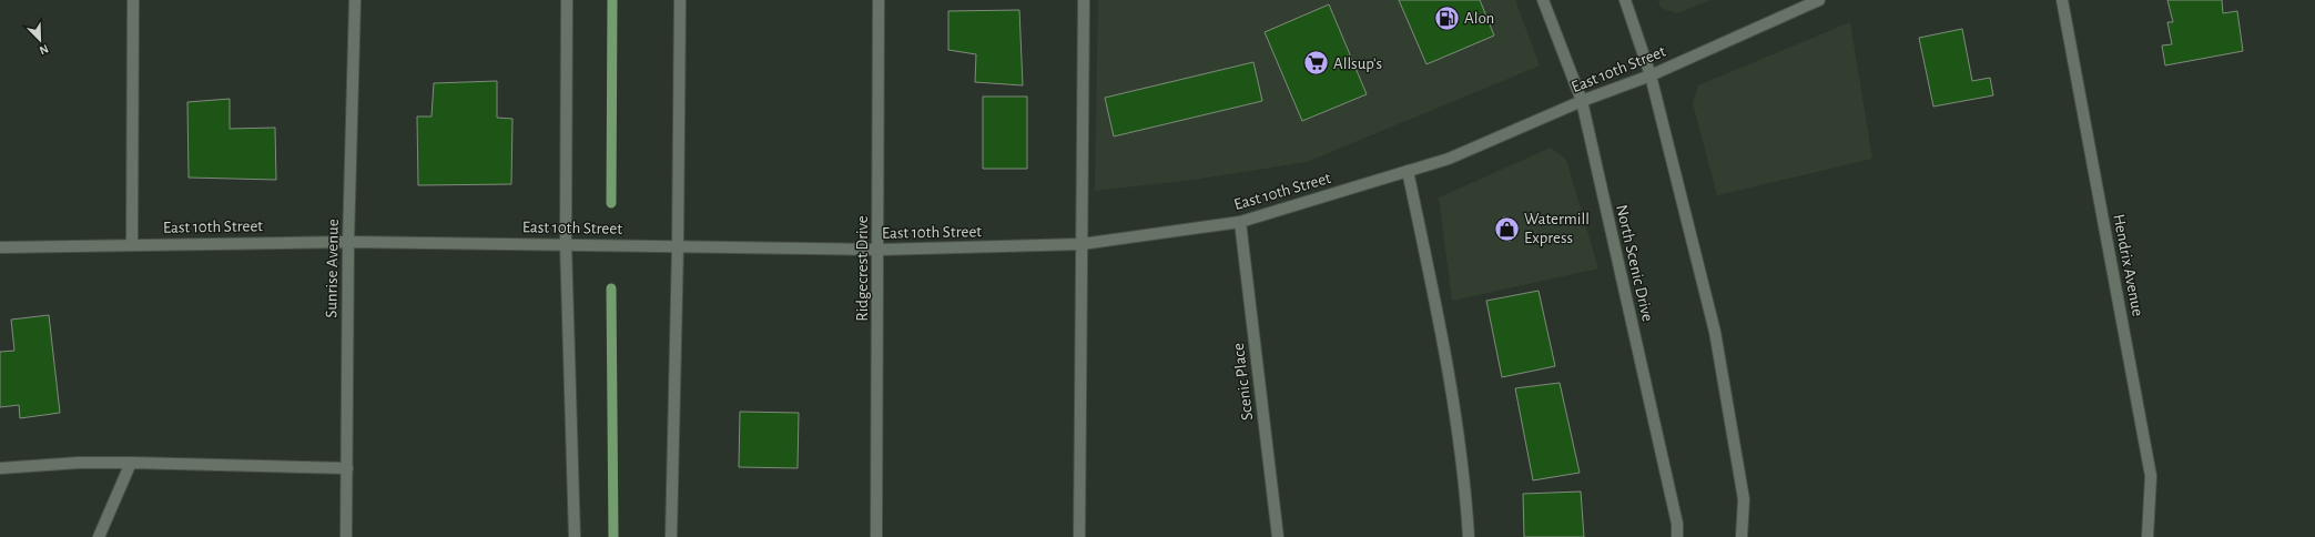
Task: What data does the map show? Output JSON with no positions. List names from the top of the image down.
{
  "streets": {
    "street": [
      "East 10th Street",
      "North Scenic Drive",
      "Hendrix Avenue",
      "Sunrise Avenue",
      "Ridgecrest Drive",
      "Scenic Place"
    ]
  },
  "crossings": [
    ["East 10th Street", "North Scenic Drive"],
    ["East 10th Street", "Sunrise Avenue"],
    ["East 10th Street", "Ridgecrest Drive"],
    ["East 10th Street", "Scenic Place"]
  ],
  "places": {
    "fuel station": ["Alon"],
    "supermarket": ["Allsup's"],
    "shop": ["Watermill Express"]
  },
  "north": "bottom right"
}
